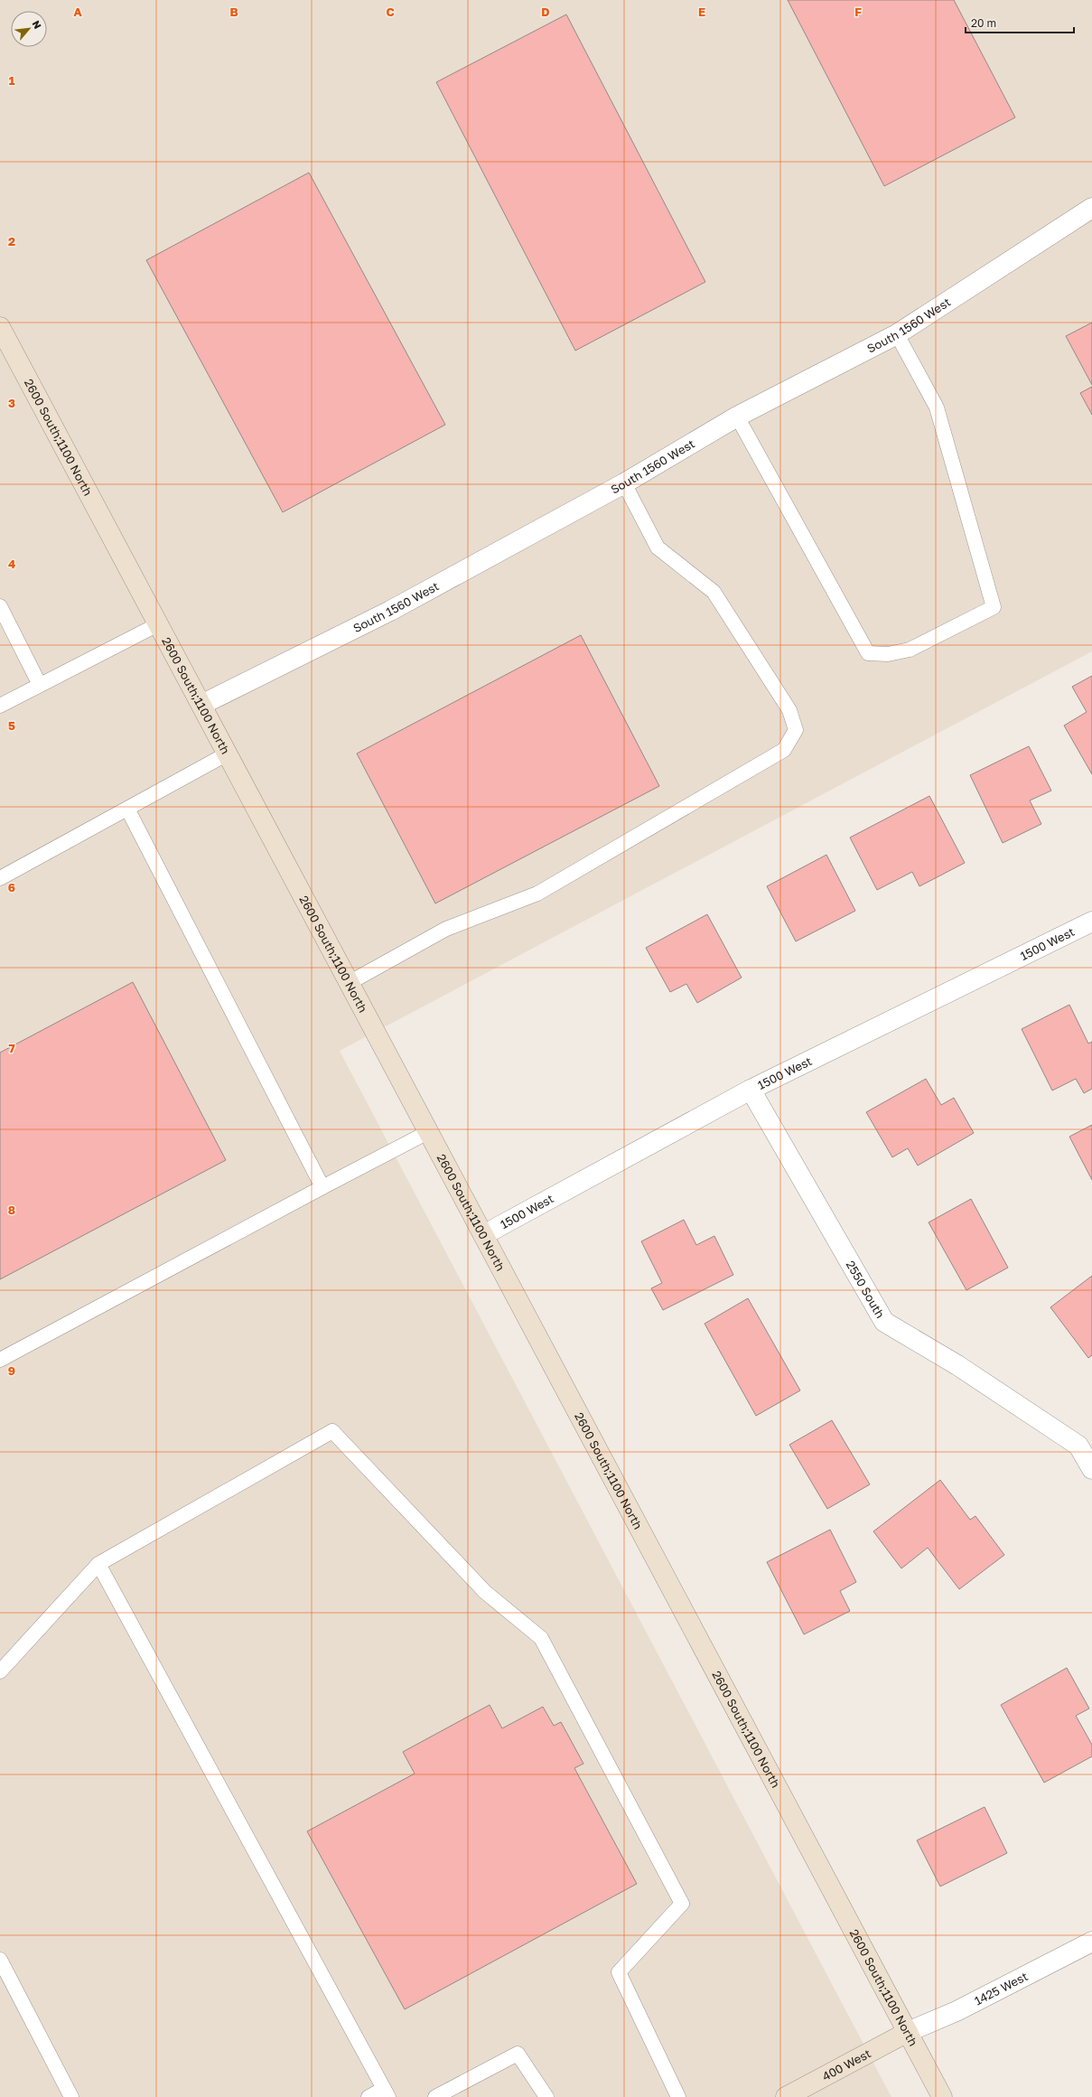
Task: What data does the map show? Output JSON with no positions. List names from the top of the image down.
{
  "streets": {
    "main road": ["2600 South;1100 North", "400 West"],
    "street": [
      "South 1560 West",
      "1500 West",
      "2550 South",
      "1425 West"
    ]
  },
  "crossings": [
    ["South 1560 West", "2600 South;1100 North"],
    ["2600 South;1100 North", "1500 West"],
    ["2600 South;1100 North", "1425 West"],
    ["2600 South;1100 North", "400 West"],
    ["1500 West", "2550 South"],
    ["1425 West", "400 West"]
  ],
  "scale_bar": "20 m",
  "north": "top right",
  "grid": {
    "columns": [
      "A",
      "B",
      "C",
      "D",
      "E",
      "F"
    ],
    "rows": [
      "1",
      "2",
      "3",
      "4",
      "5",
      "6",
      "7",
      "8",
      "9"
    ]
  }
}
